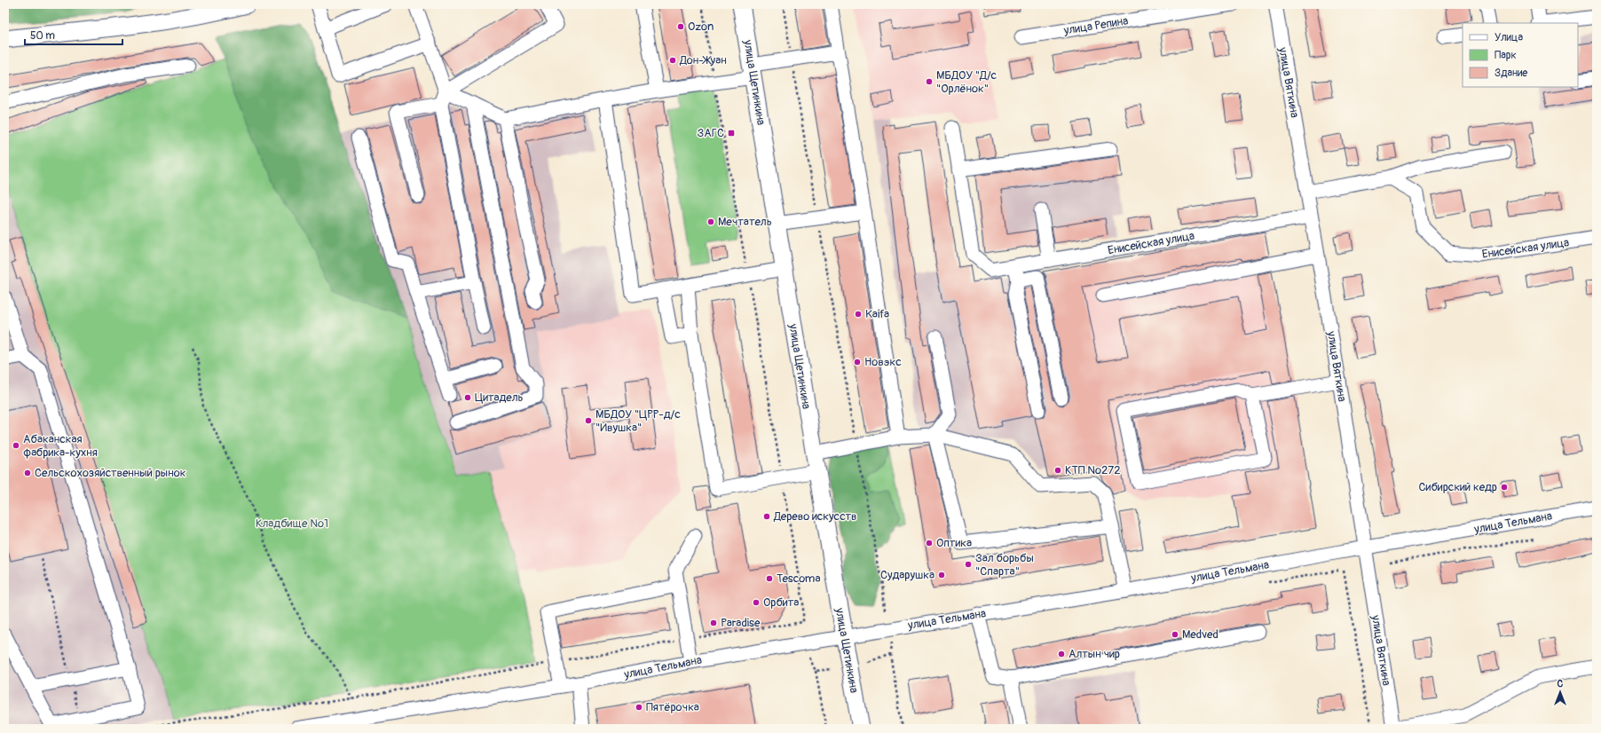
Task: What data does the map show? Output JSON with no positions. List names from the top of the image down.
{
  "streets": {
    "main road": ["улица Щетинкина"],
    "street": [
      "улица Репина",
      "улица Вяткина",
      "Енисейская улица",
      "улица Тельмана"
    ]
  },
  "crossings": [
    ["улица Щетинкина", "улица Тельмана"],
    ["улица Вяткина", "Енисейская улица"],
    ["улица Вяткина", "улица Тельмана"]
  ],
  "parks": ["Кладбище №1"],
  "places": {
    "other": [
      "Ozon",
      "Дон-Жуан",
      "МБДОУ \"Д/с \"Орлёнок\"",
      "Мечтатель",
      "Kaifa",
      "Новэкс",
      "Цитадель",
      "МБДОУ \"ЦРР-д/с \"Ивушка\"",
      "Абаканская фабрика-кухня",
      "КТП №272",
      "Сельскохозяйственный рынок",
      "Сибирский кедр",
      "Дерево искусств",
      "Оптика",
      "Зал борьбы \"Спарта\"",
      "Сударушка",
      "Tescoma",
      "Орбита",
      "Paradise",
      "Medved",
      "Алтын чир",
      "Пятёрочка"
    ],
    "transit": ["ЗАГС"]
  },
  "legend": ["Улица", "Парк", "Здание"],
  "scale_bar": "50 m",
  "north": "top"
}
